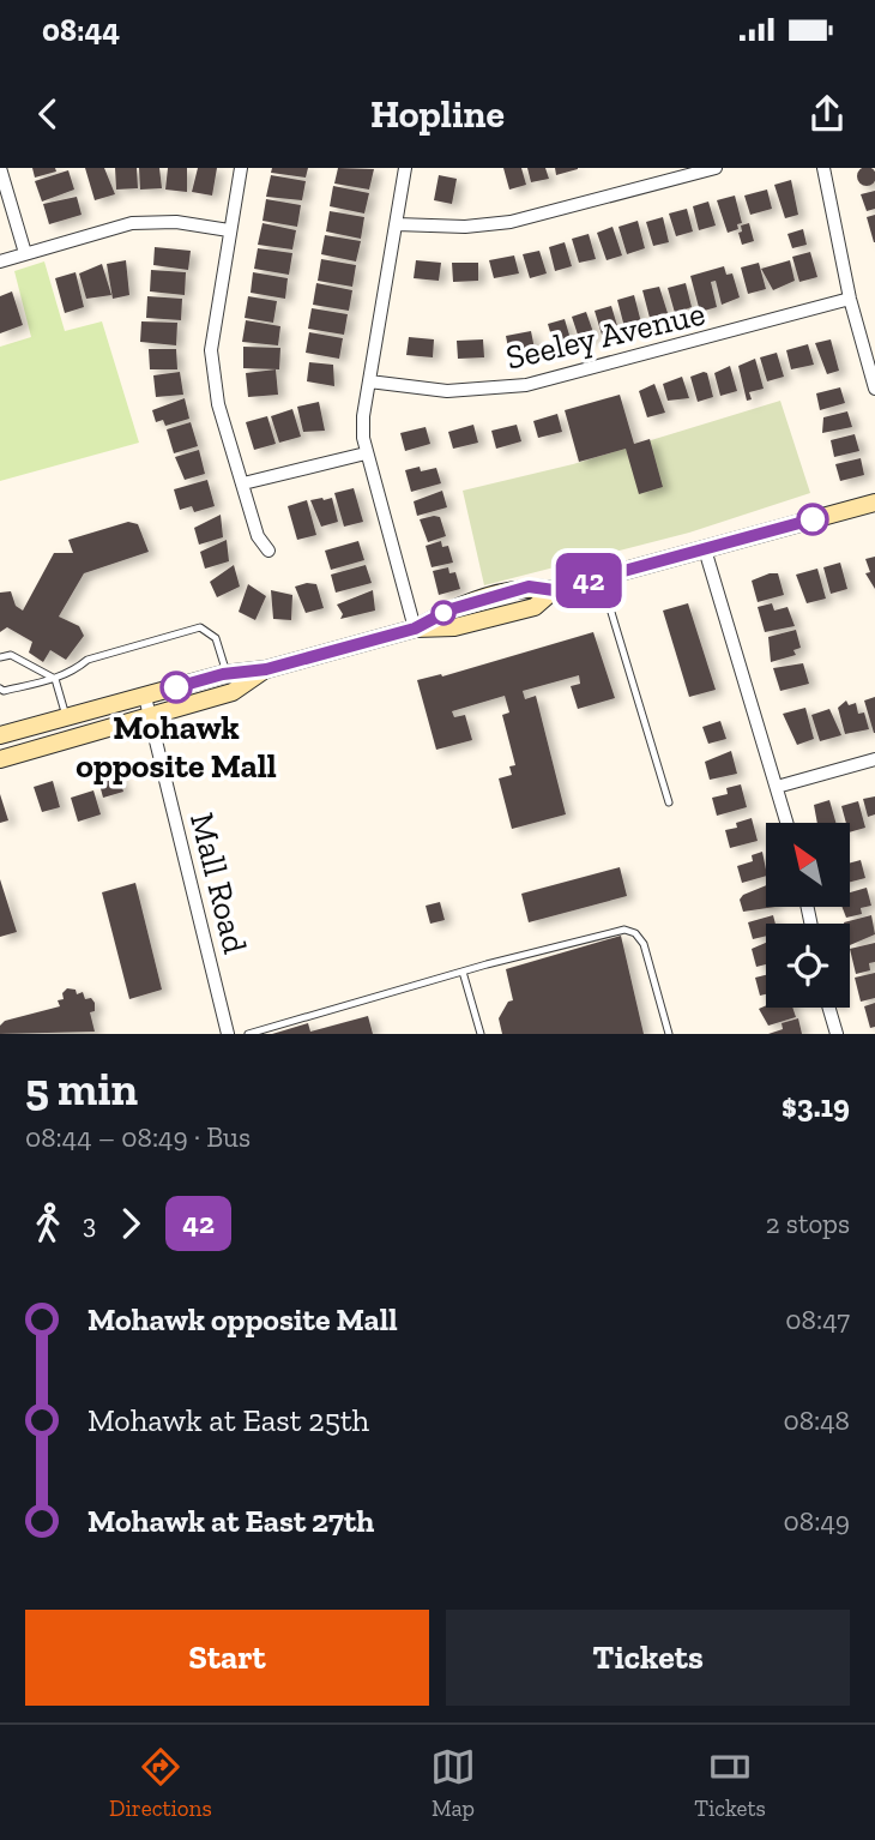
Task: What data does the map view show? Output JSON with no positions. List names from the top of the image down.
{
  "streets": {
    "street": ["Seeley Avenue", "Mall Road"]
  },
  "places": ["Mohawk opposite Mall"],
  "lines": ["bus line 42"],
  "north": "top left",
  "page": {
    "status": "08:44",
    "header": "Hopline",
    "on_map": "42",
    "heading": ["5 min", "08:44 – 08:49 · Bus", "$3.19"],
    "legs": ["3", "42", "2 stops"],
    "list": [
      {
        "name": "Mohawk opposite Mall",
        "value": "08:47"
      },
      {
        "name": "Mohawk at East 25th",
        "value": "08:48"
      },
      {
        "name": "Mohawk at East 27th",
        "value": "08:49"
      }
    ],
    "buttons": ["Start", "Tickets"],
    "tabs": ["Directions", "Map", "Tickets"]
  }
}
